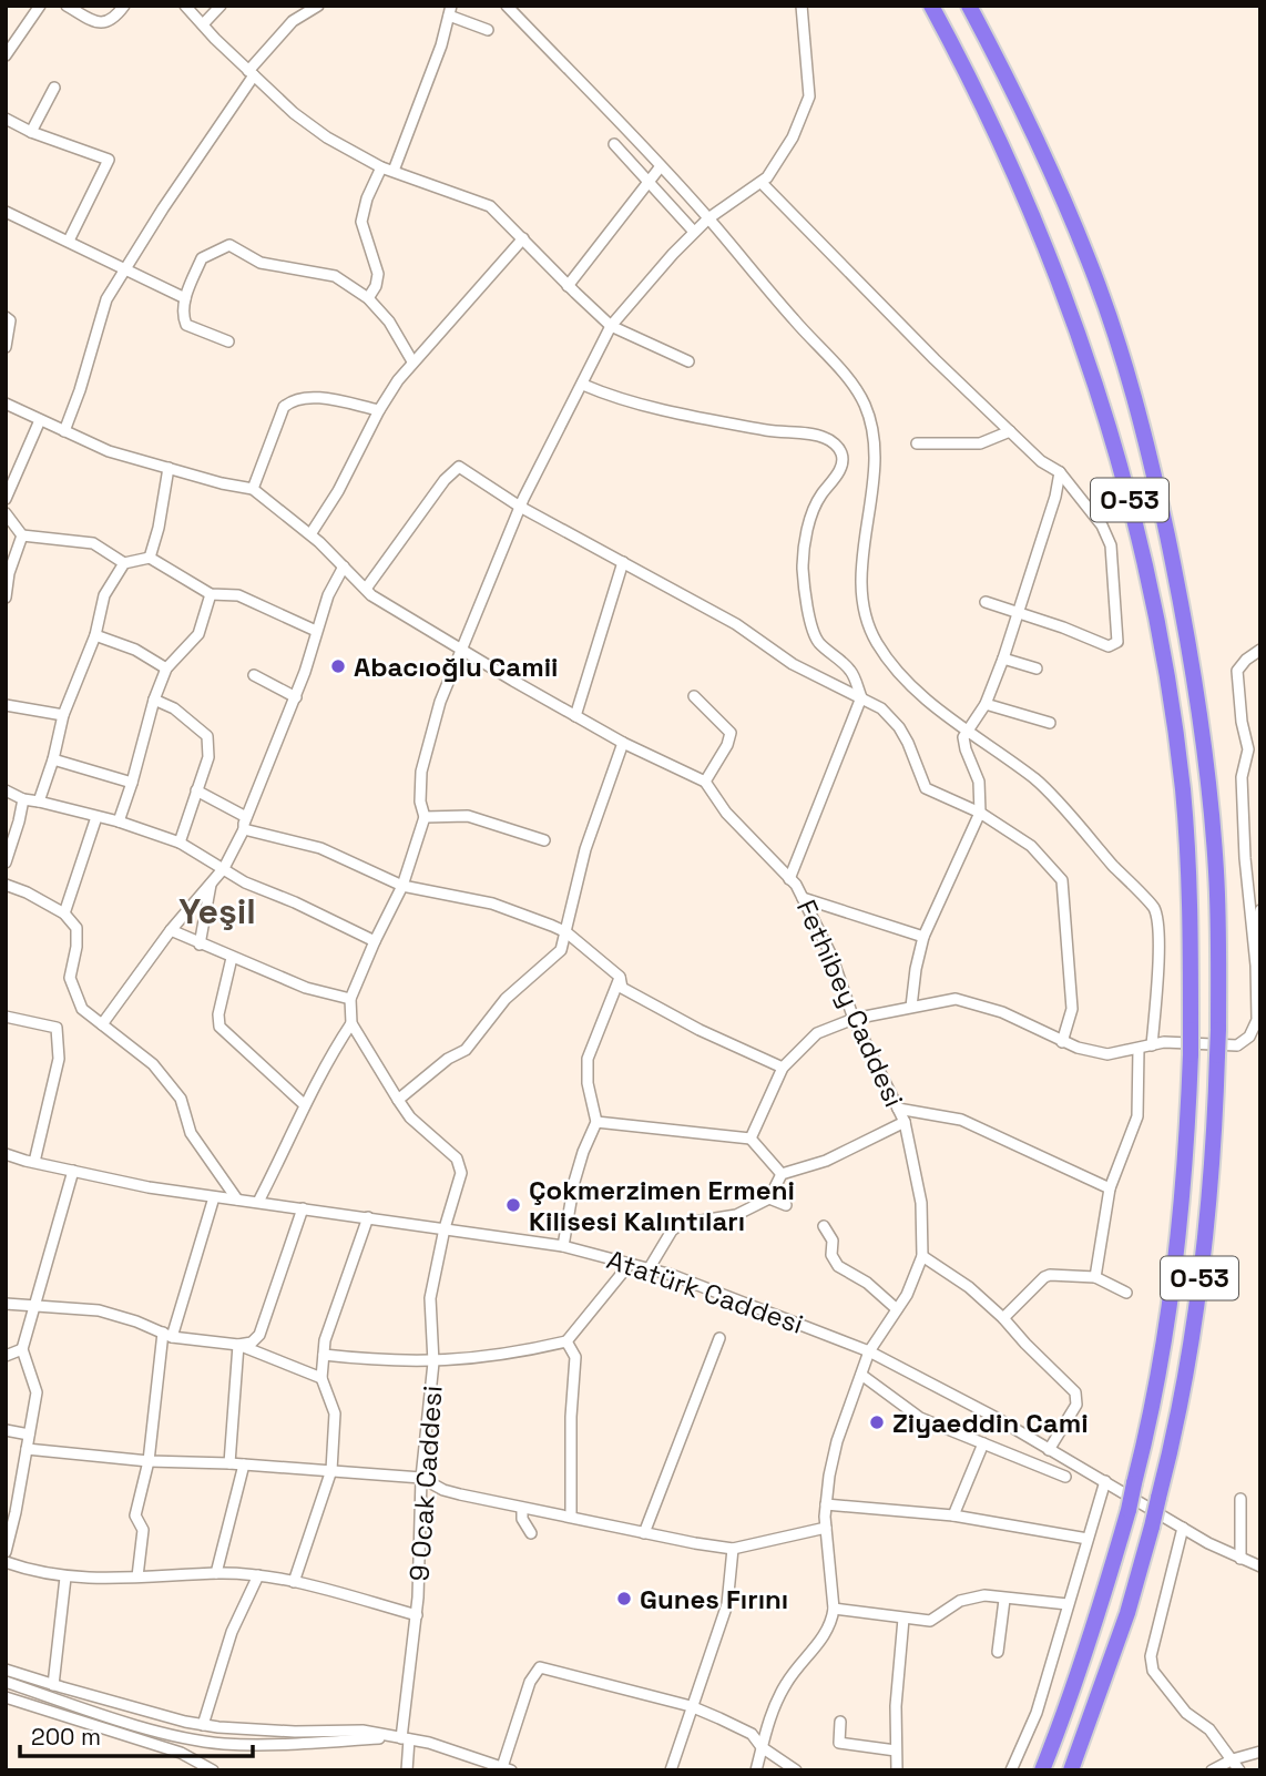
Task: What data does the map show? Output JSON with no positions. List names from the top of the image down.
{
  "streets": {
    "highway": ["O-53"],
    "street": ["Fethibey Caddesi", "Atatürk Caddesi", "9 Ocak Caddesi"]
  },
  "crossings": [
    ["Fethibey Caddesi", "Atatürk Caddesi"],
    ["Atatürk Caddesi", "9 Ocak Caddesi"]
  ],
  "districts": ["Yeşil"],
  "places": [
    "Abacıoğlu Camii",
    "Çokmerzimen Ermeni Kilisesi Kalıntıları",
    "Ziyaeddin Cami",
    "Gunes Fırını"
  ],
  "scale_bar": "200 m"
}
